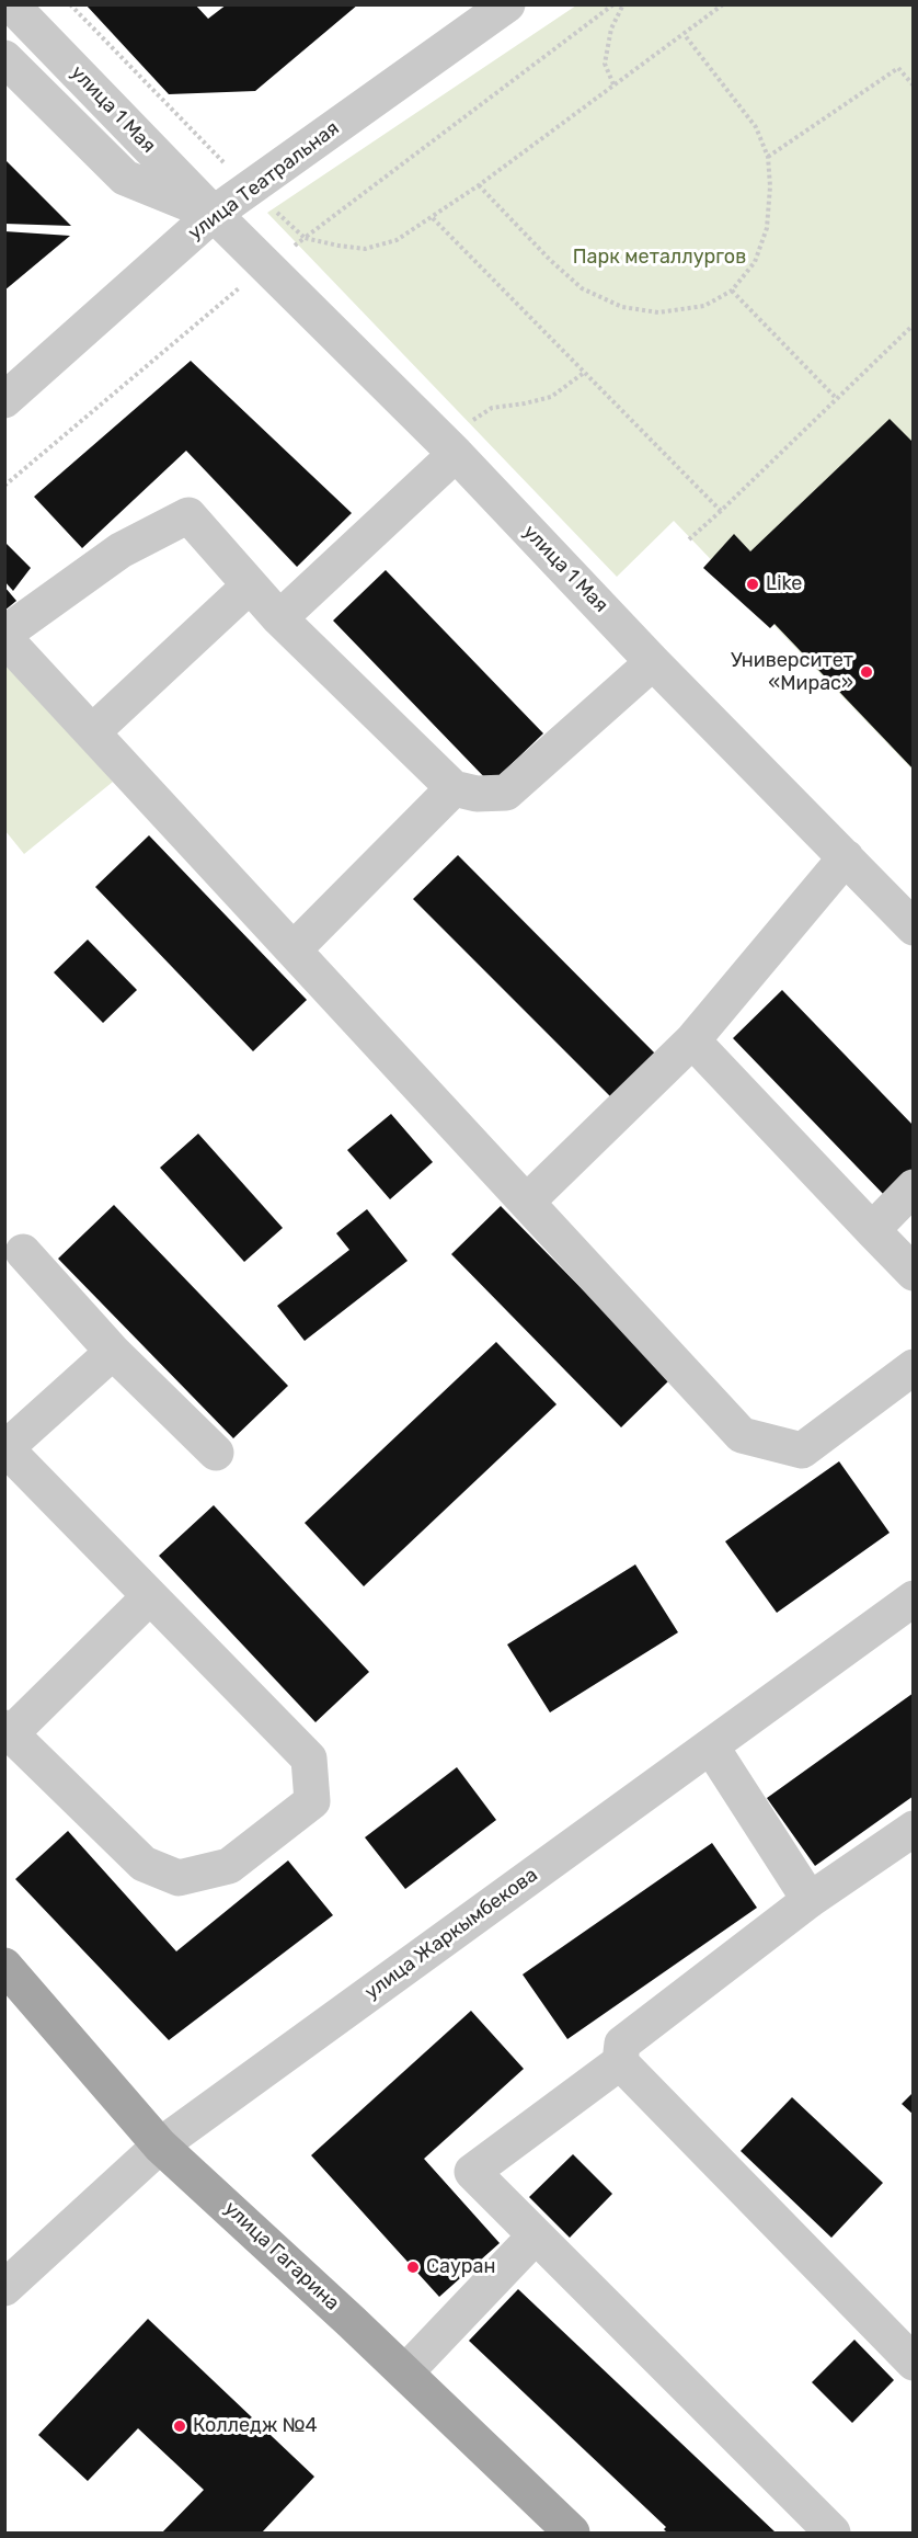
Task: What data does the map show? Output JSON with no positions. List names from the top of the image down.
{
  "streets": {
    "main road": ["улица Гагарина"],
    "street": ["улица 1 Мая", "улица Театральная", "улица Жаркымбекова"]
  },
  "crossings": [
    ["улица 1 Мая", "улица Театральная"],
    ["улица Жаркымбекова", "улица Гагарина"]
  ],
  "parks": ["Парк металлургов"],
  "places": [
    "Like",
    "Университет «Мирас»",
    "Сауран",
    "Колледж №4"
  ]
}
